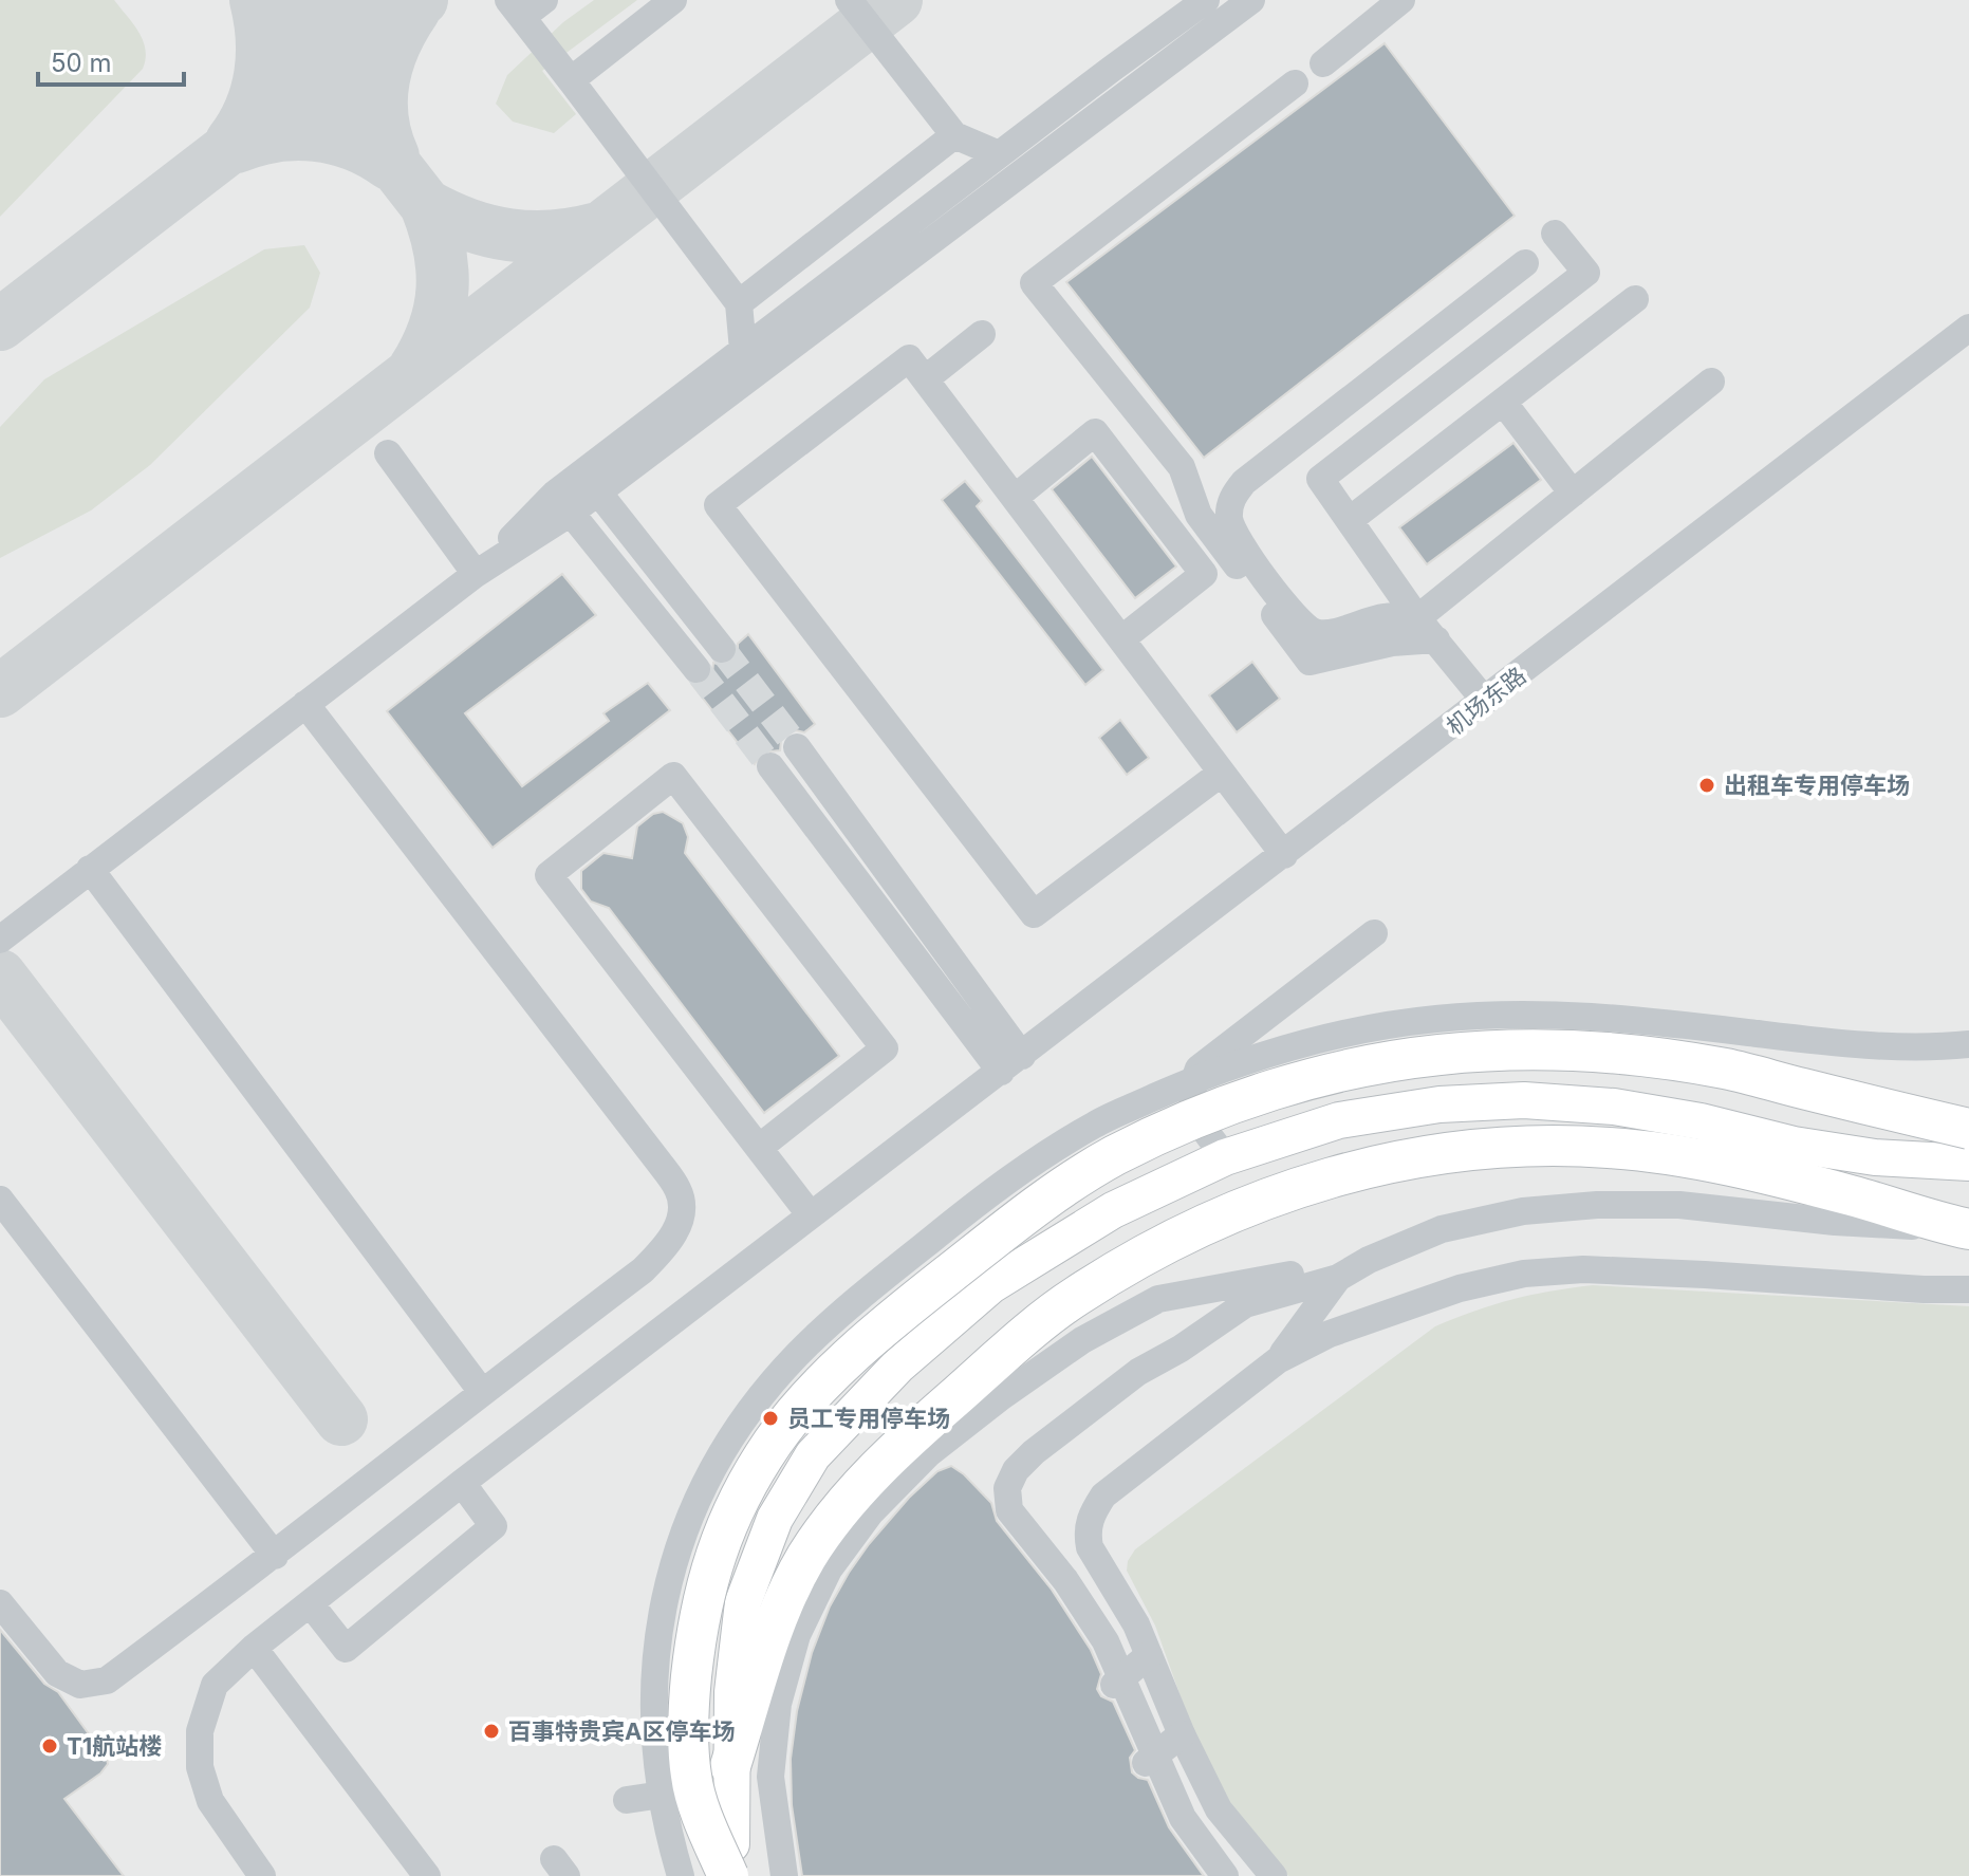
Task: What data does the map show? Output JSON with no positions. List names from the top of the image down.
{
  "streets": {
    "street": ["机场东路"]
  },
  "places": [
    "出租车专用停车场",
    "员工专用停车场",
    "百事特贵宾A区停车场",
    "T1航站楼"
  ],
  "scale_bar": "50 m"
}
